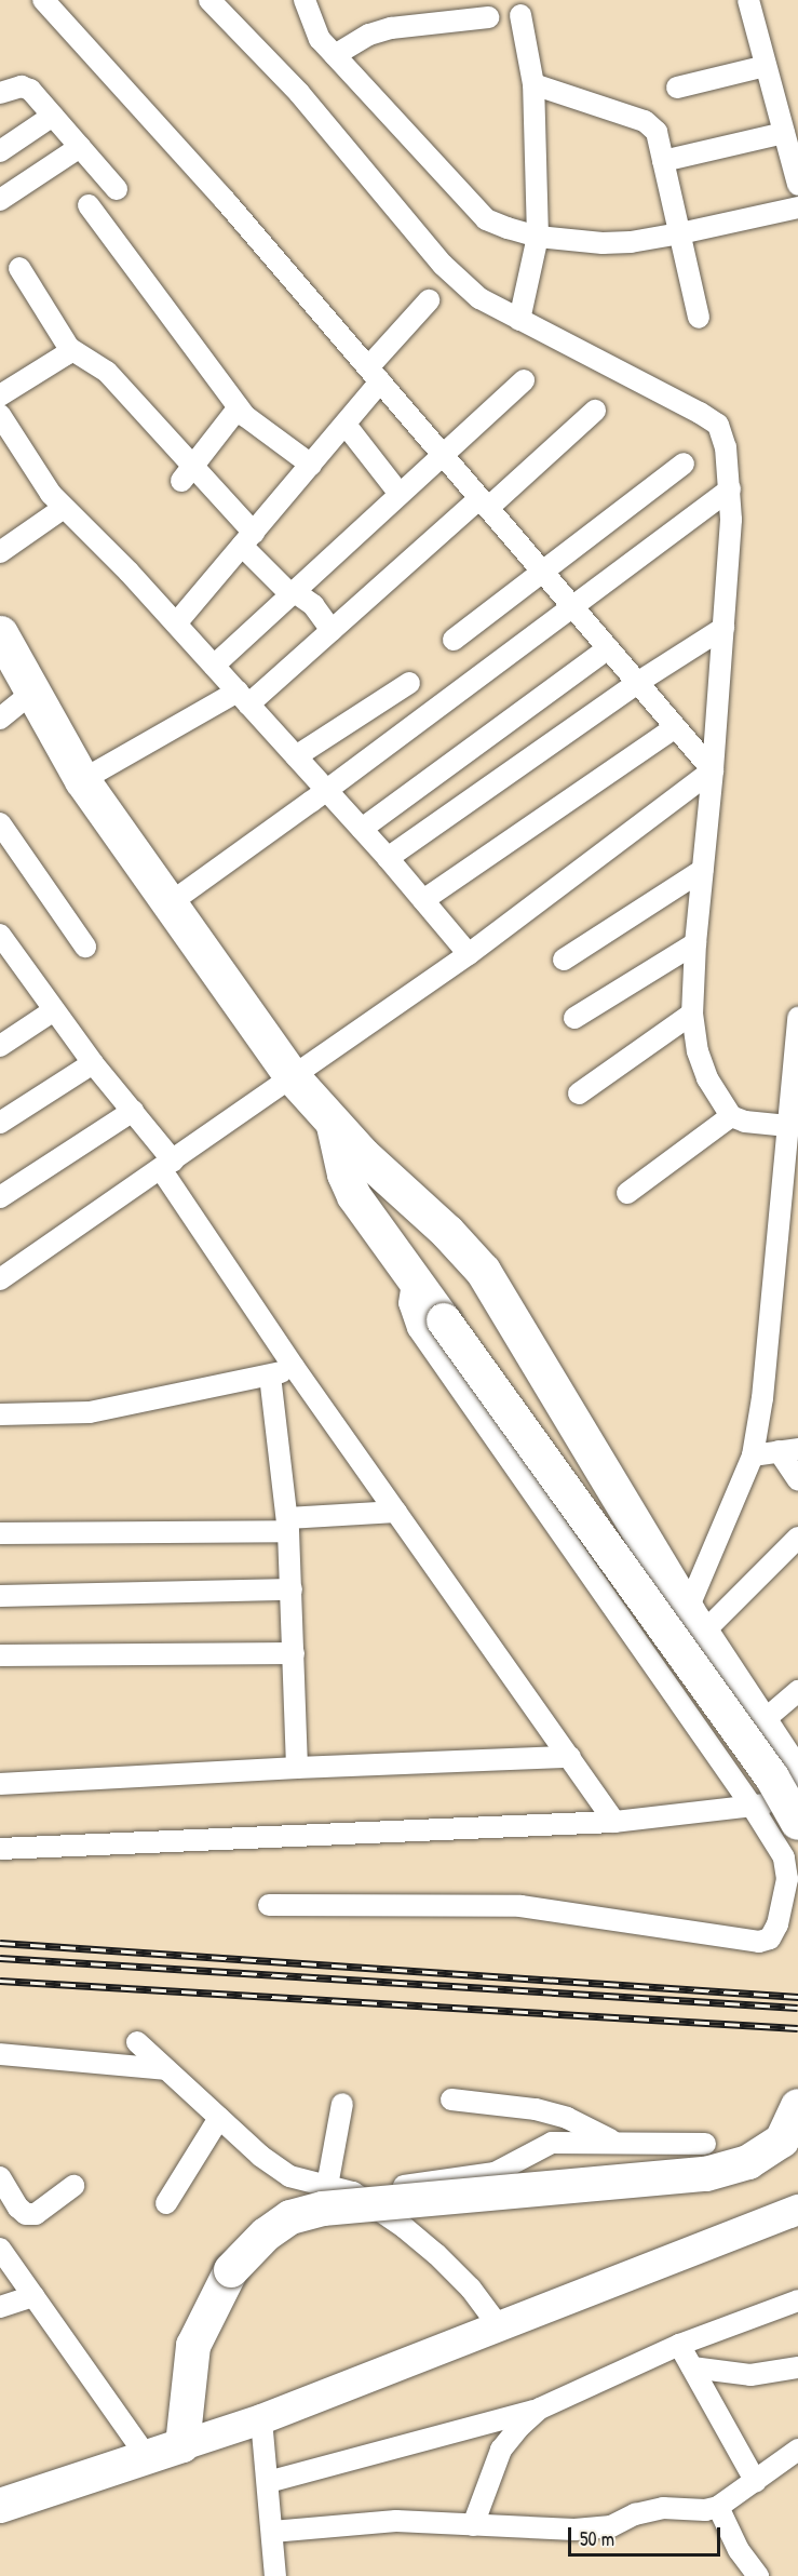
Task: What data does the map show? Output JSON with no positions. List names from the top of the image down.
{
  "scale_bar": "50 m"
}
